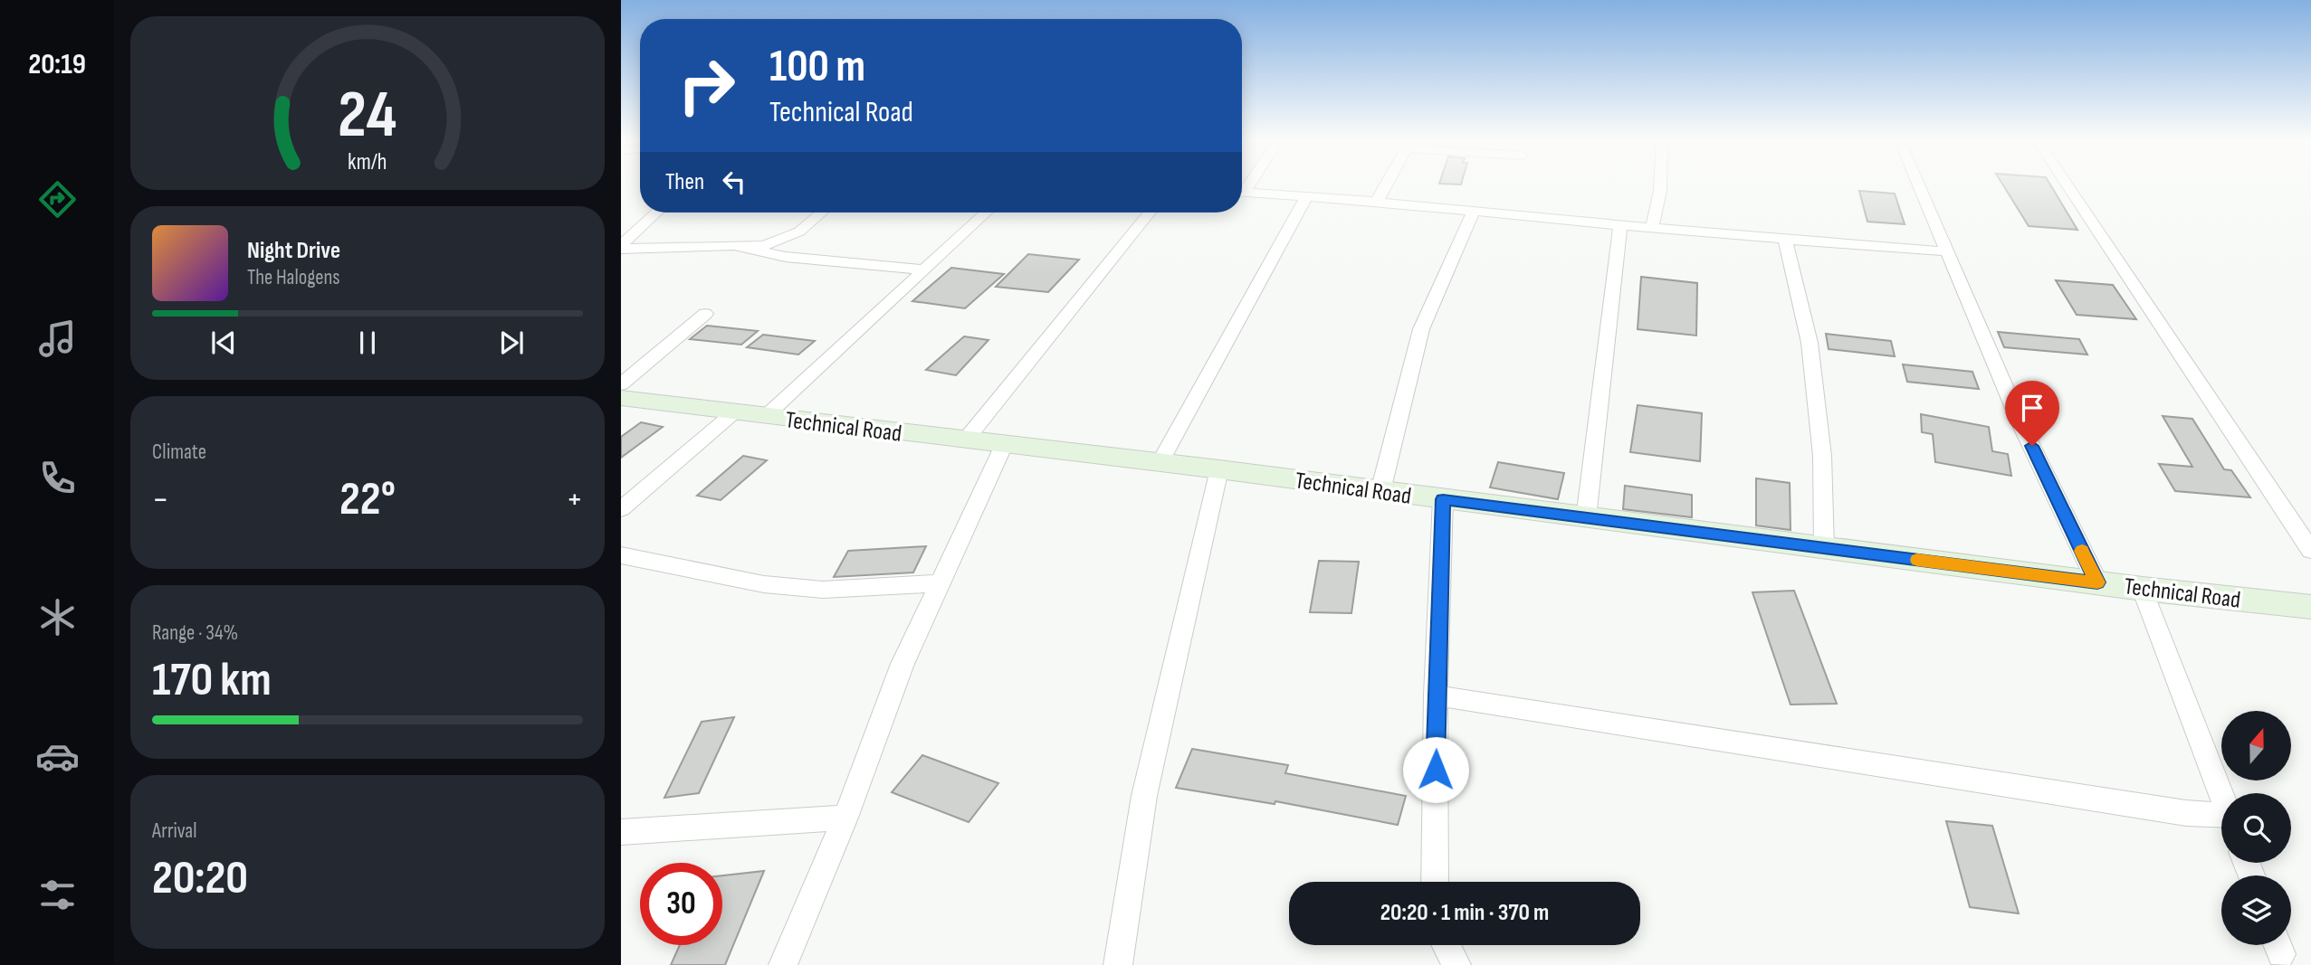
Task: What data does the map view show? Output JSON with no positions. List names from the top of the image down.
{
  "streets": {
    "street": ["Technical Road"]
  },
  "north": "top",
  "page": {
    "tabs": "20:19",
    "turn": ["100 m", "Technical Road"],
    "then": "Then",
    "song": ["Night Drive", "The Halogens"],
    "tile": [
      "Climate",
      ["Range · 34%", "170 km"],
      ["Arrival", "20:20"]
    ],
    "heat": ["−", "22°", "+"],
    "limit": "30",
    "trip": "20:20 · 1 min · 370 m",
    "gauge": ["24", "km/h"]
  }
}
